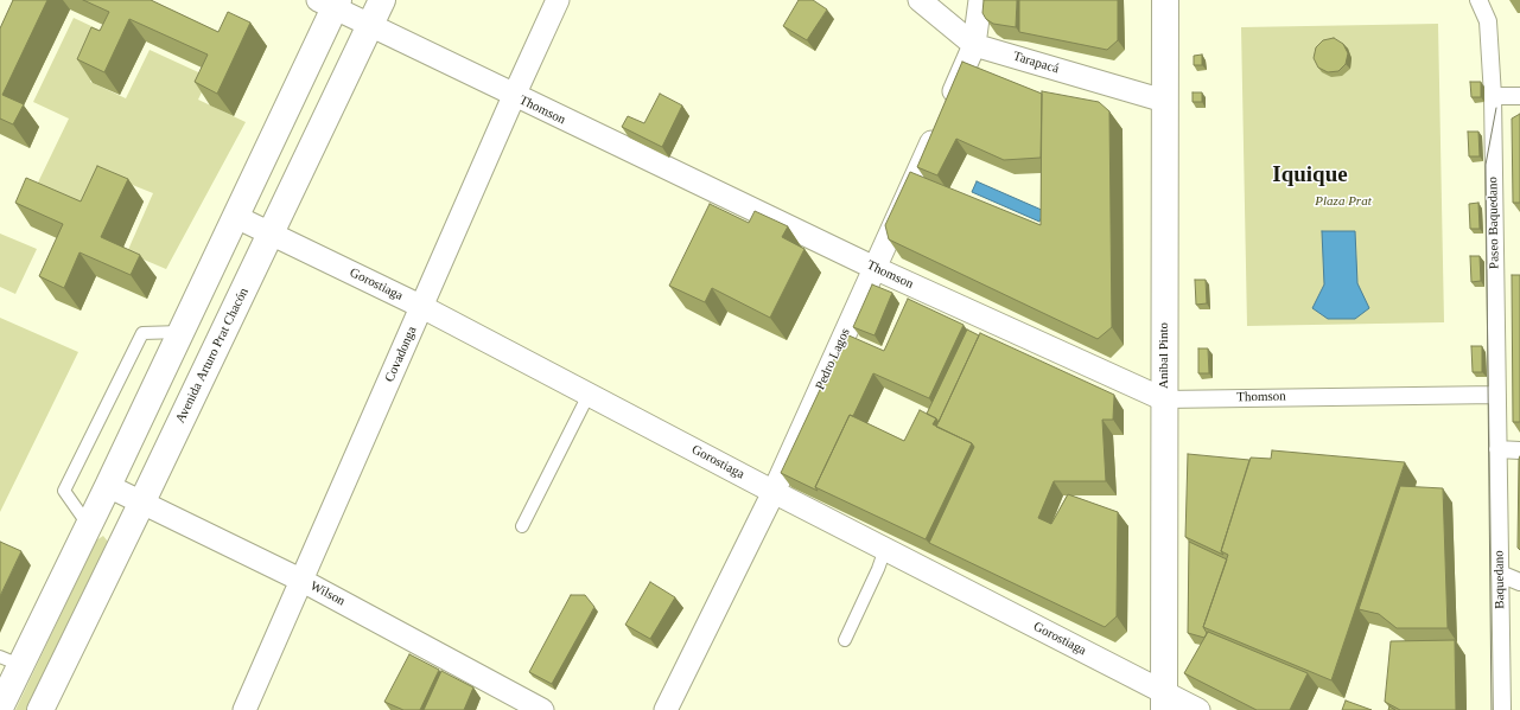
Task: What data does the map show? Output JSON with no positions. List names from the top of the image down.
{
  "streets": {
    "main road": ["Avenida Arturo Prat Chacón", "Aníbal Pinto"],
    "street": [
      "Tarapacá",
      "Thomson",
      "Paseo Baquedano",
      "Gorostiaga",
      "Covadonga",
      "Pedro Lagos",
      "Baquedano",
      "Wilson"
    ]
  },
  "crossings": [
    ["Tarapacá", "Aníbal Pinto"],
    ["Tarapacá", "Pedro Lagos"],
    ["Thomson", "Paseo Baquedano"],
    ["Thomson", "Covadonga"],
    ["Thomson", "Avenida Arturo Prat Chacón"],
    ["Thomson", "Aníbal Pinto"],
    ["Thomson", "Pedro Lagos"],
    ["Paseo Baquedano", "Baquedano"],
    ["Gorostiaga", "Covadonga"],
    ["Gorostiaga", "Avenida Arturo Prat Chacón"],
    ["Gorostiaga", "Aníbal Pinto"],
    ["Gorostiaga", "Pedro Lagos"],
    ["Covadonga", "Wilson"],
    ["Avenida Arturo Prat Chacón", "Wilson"]
  ],
  "districts": ["Iquique"],
  "parks": ["Plaza Prat"]
}
